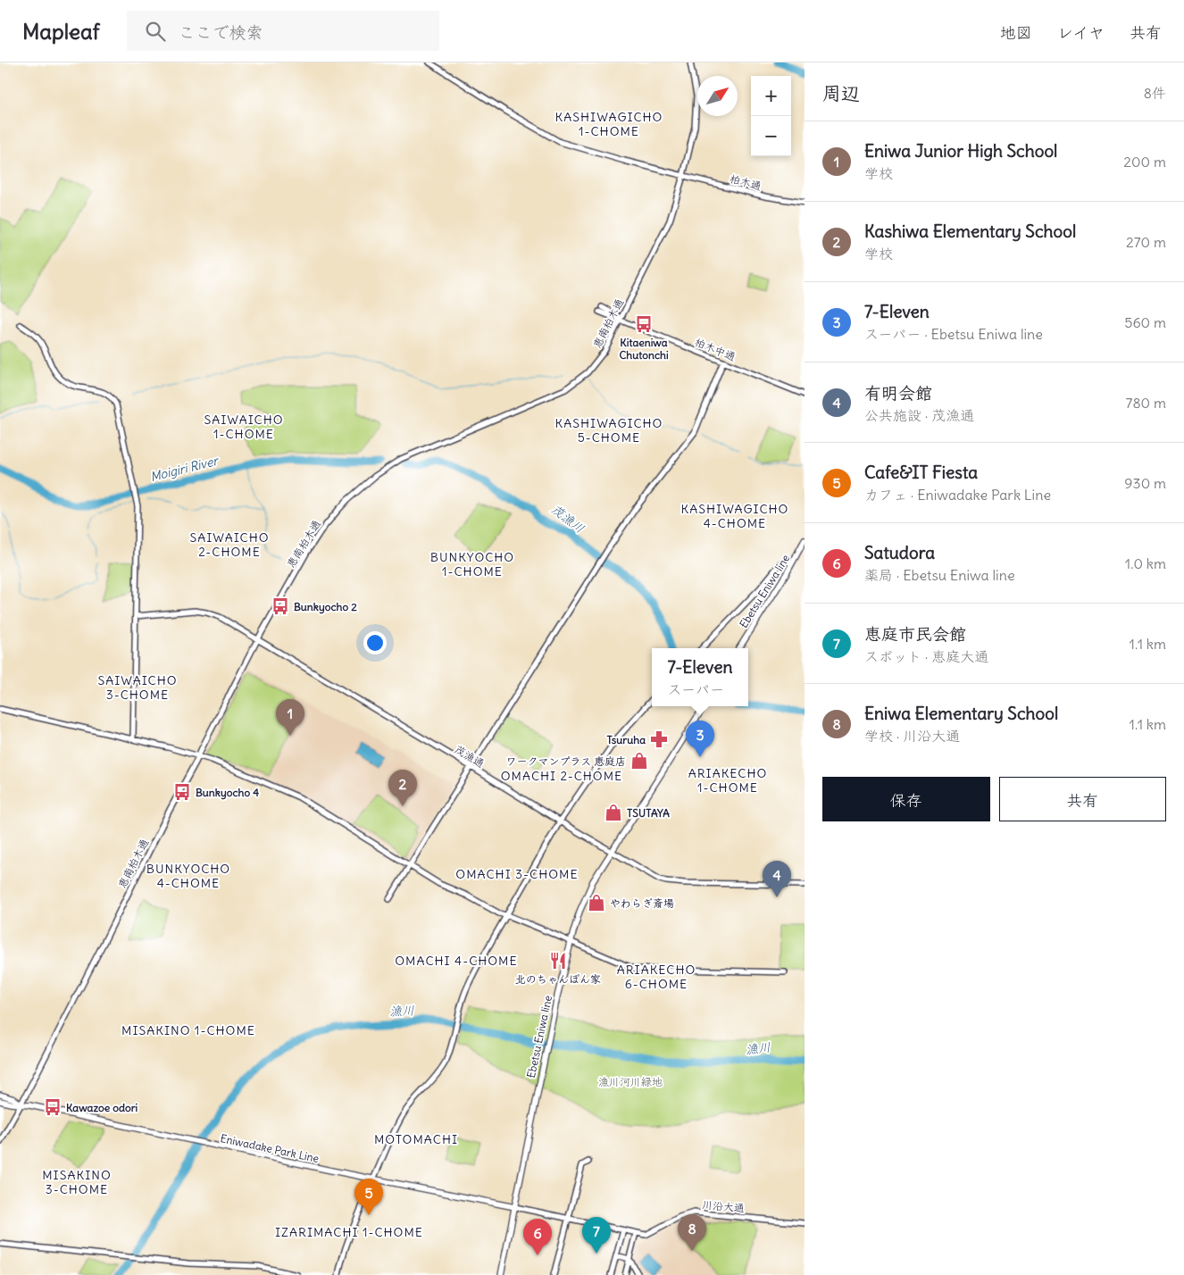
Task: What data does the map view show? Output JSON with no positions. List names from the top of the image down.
{
  "streets": {
    "main road": ["Ebetsu Eniwa line", "Eniwadake Park Line"],
    "street": [
      "柏木通",
      "恵南柏木通",
      "柏木中通",
      "茂漁通",
      "川沿大通"
    ]
  },
  "crossings": [
    ["柏木通", "恵南柏木通"],
    ["恵南柏木通", "柏木中通"],
    ["恵南柏木通", "茂漁通"],
    ["恵南柏木通", "Eniwadake Park Line"],
    ["Ebetsu Eniwa line", "茂漁通"],
    ["Ebetsu Eniwa line", "Eniwadake Park Line"],
    ["Ebetsu Eniwa line", "川沿大通"],
    ["Eniwadake Park Line", "川沿大通"]
  ],
  "districts": [
    "KASHIWAGICHO 1-CHOME",
    "SAIWAICHO 1-CHOME",
    "KASHIWAGICHO 5-CHOME",
    "KASHIWAGICHO 4-CHOME",
    "SAIWAICHO 2-CHOME",
    "BUNKYOCHO 1-CHOME",
    "SAIWAICHO 3-CHOME",
    "ARIAKECHO 1-CHOME",
    "OMACHI 2-CHOME",
    "BUNKYOCHO 4-CHOME",
    "OMACHI 3-CHOME",
    "OMACHI 4-CHOME",
    "ARIAKECHO 6-CHOME",
    "MISAKINO 1-CHOME",
    "MOTOMACHI",
    "MISAKINO 3-CHOME",
    "IZARIMACHI 1-CHOME"
  ],
  "water": ["Moigiri River", "茂漁川", "漁川"],
  "parks": ["漁川河川緑地"],
  "places": {
    "bus stop": [
      "Kitaeniwa Chutonchi",
      "Bunkyocho 2",
      "Bunkyocho 4",
      "Kawazoe odori"
    ],
    "pharmacy": ["Tsuruha"],
    "shop": ["ワークマンプラス 恵庭店", "TSUTAYA", "やわらぎ斎場"],
    "restaurant": ["北のちゃんぽん家"]
  },
  "north": "top right",
  "page": {
    "header": "Mapleaf",
    "search": "ここで検索",
    "nav": ["地図", "レイヤ", "共有"],
    "heading": ["周辺", "8件"],
    "map_buttons": ["+", "−"],
    "list": [
      {
        "mark": "1",
        "name": "Eniwa Junior High School",
        "note": "学校",
        "value": "200 m"
      },
      {
        "mark": "2",
        "name": "Kashiwa Elementary School",
        "note": "学校",
        "value": "270 m"
      },
      {
        "mark": "3",
        "name": "7-Eleven",
        "note": "スーパー · Ebetsu Eniwa line",
        "value": "560 m"
      },
      {
        "mark": "4",
        "name": "有明会館",
        "note": "公共施設 · 茂漁通",
        "value": "780 m"
      },
      {
        "mark": "5",
        "name": "Cafe&IT Fiesta",
        "note": "カフェ · Eniwadake Park Line",
        "value": "930 m"
      },
      {
        "mark": "6",
        "name": "Satudora",
        "note": "薬局 · Ebetsu Eniwa line",
        "value": "1.0 km"
      },
      {
        "mark": "7",
        "name": "恵庭市民会館",
        "note": "スポット · 恵庭大通",
        "value": "1.1 km"
      },
      {
        "mark": "8",
        "name": "Eniwa Elementary School",
        "note": "学校 · 川沿大通",
        "value": "1.1 km"
      }
    ],
    "popup": ["7-Eleven", "スーパー"],
    "pins": [
      "1",
      "3",
      "2",
      "4",
      "5",
      "8",
      "7",
      "6"
    ],
    "buttons": ["保存", "共有"]
  }
}
